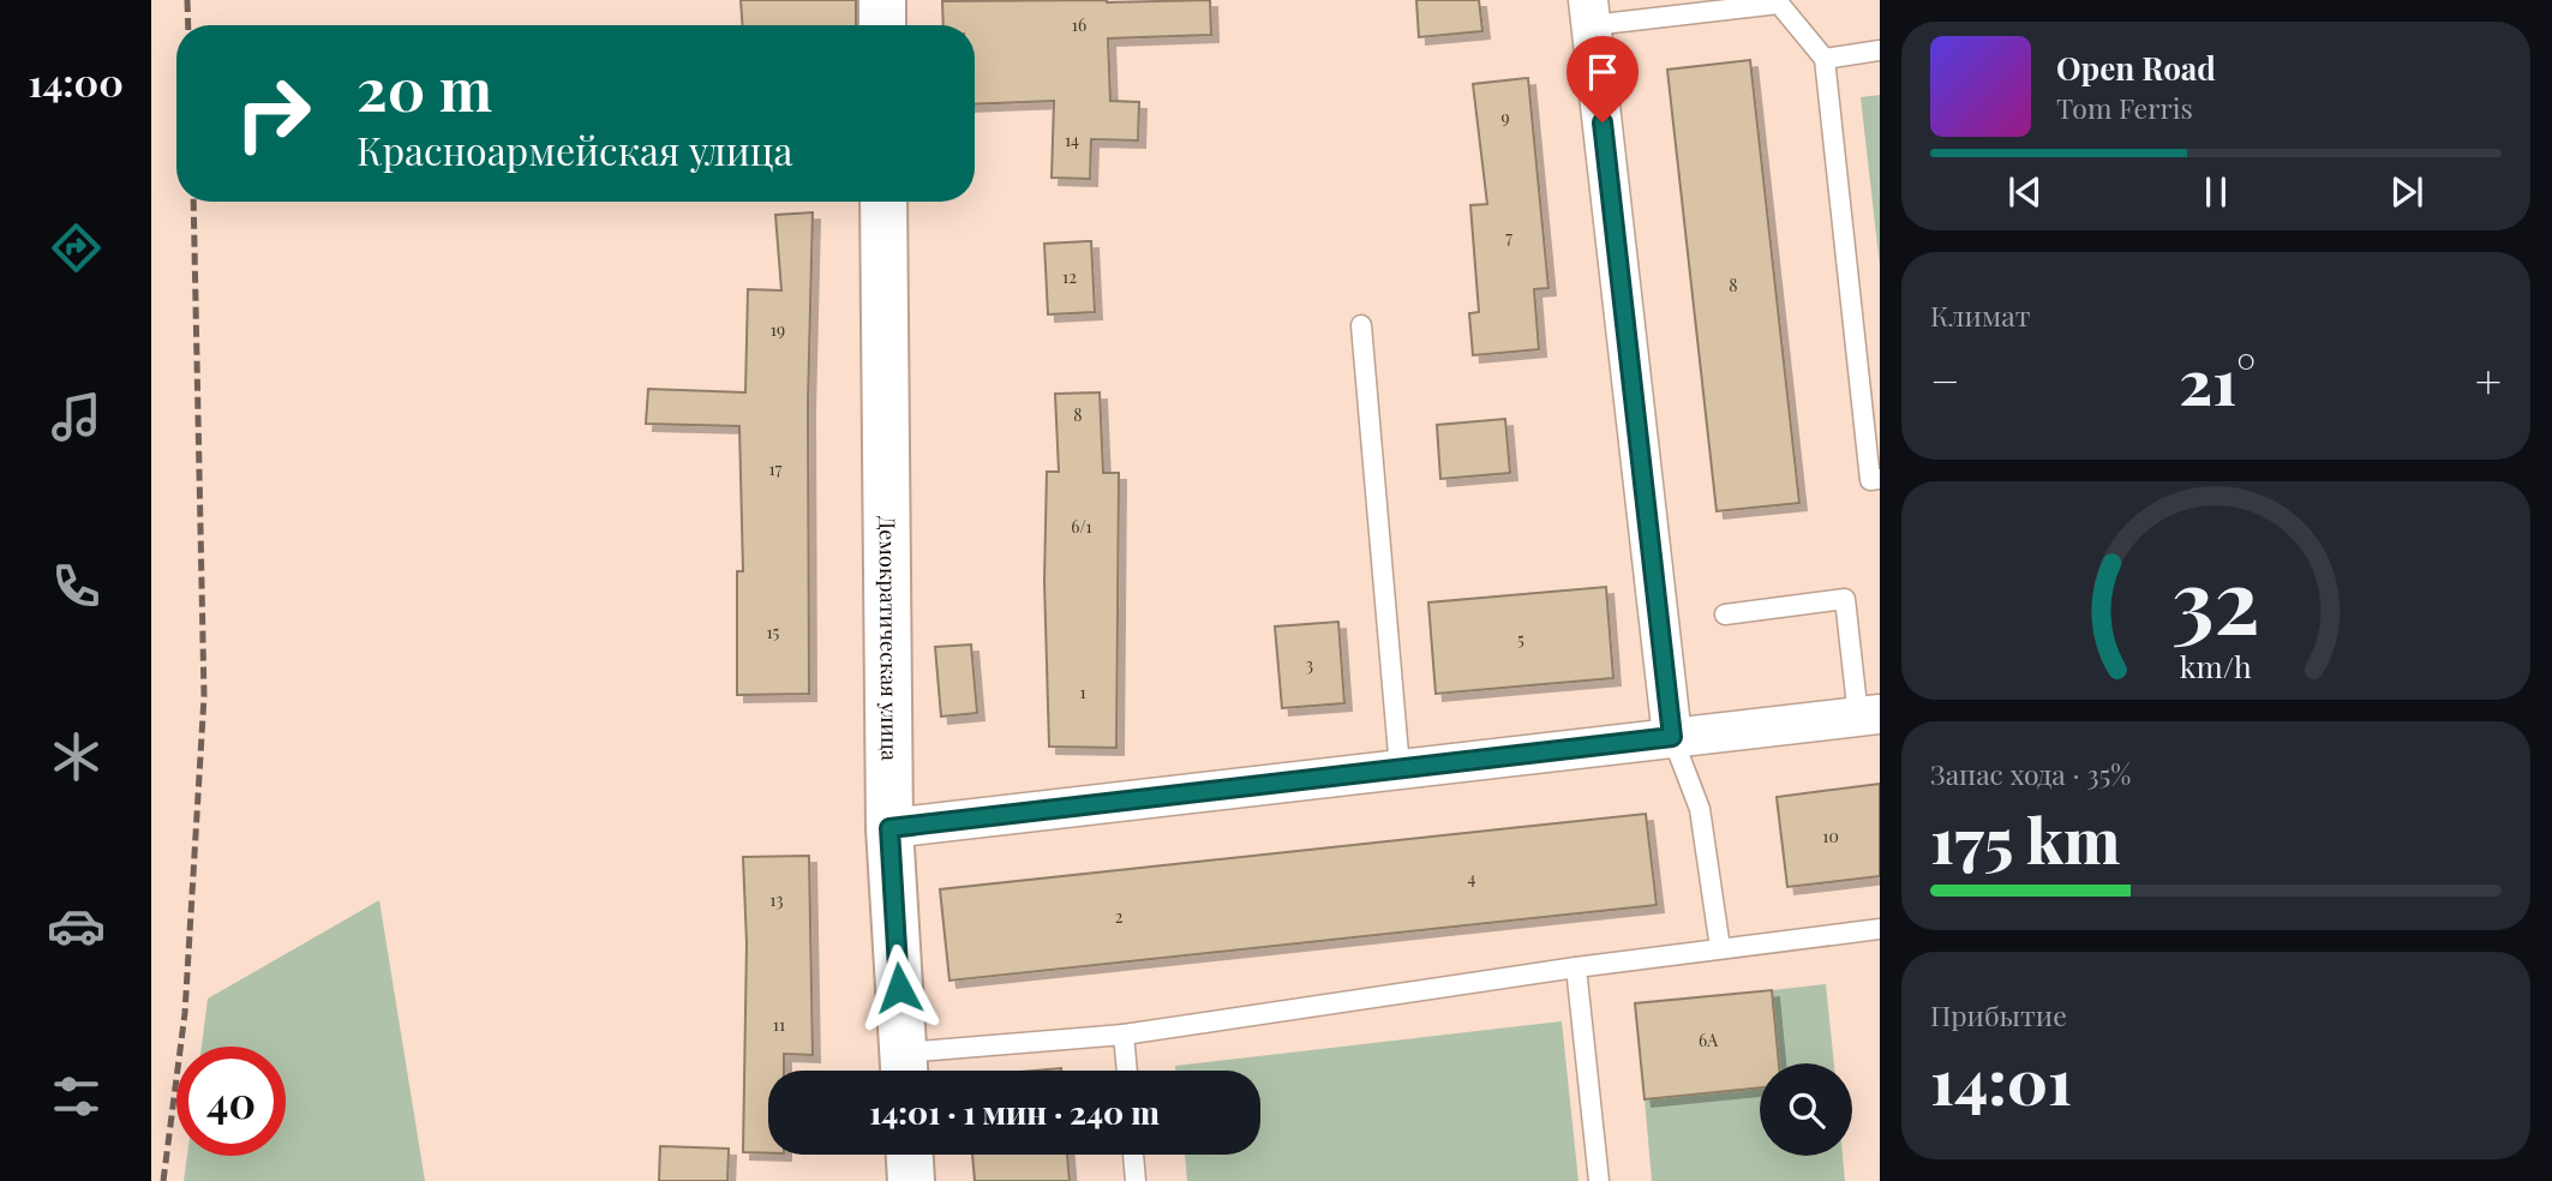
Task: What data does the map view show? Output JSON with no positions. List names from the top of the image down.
{
  "streets": {
    "street": ["Демократическая улица"]
  },
  "house_numbers": [
    "16",
    "9",
    "14",
    "7",
    "12",
    "8",
    "19",
    "8",
    "17",
    "6/1",
    "15",
    "5",
    "3",
    "1",
    "10",
    "4",
    "13",
    "2",
    "11",
    "6А"
  ],
  "page": {
    "tabs": "14:00",
    "turn": ["20 m", "Красноармейская улица"],
    "song": ["Open Road", "Tom Ferris"],
    "tile": [
      "Климат",
      ["Запас хода · 35%", "175 km"],
      ["Прибытие", "14:01"]
    ],
    "heat": ["−", "21°", "+"],
    "limit": "40",
    "trip": "14:01 · 1 мин · 240 m",
    "gauge": ["32", "km/h"]
  }
}
